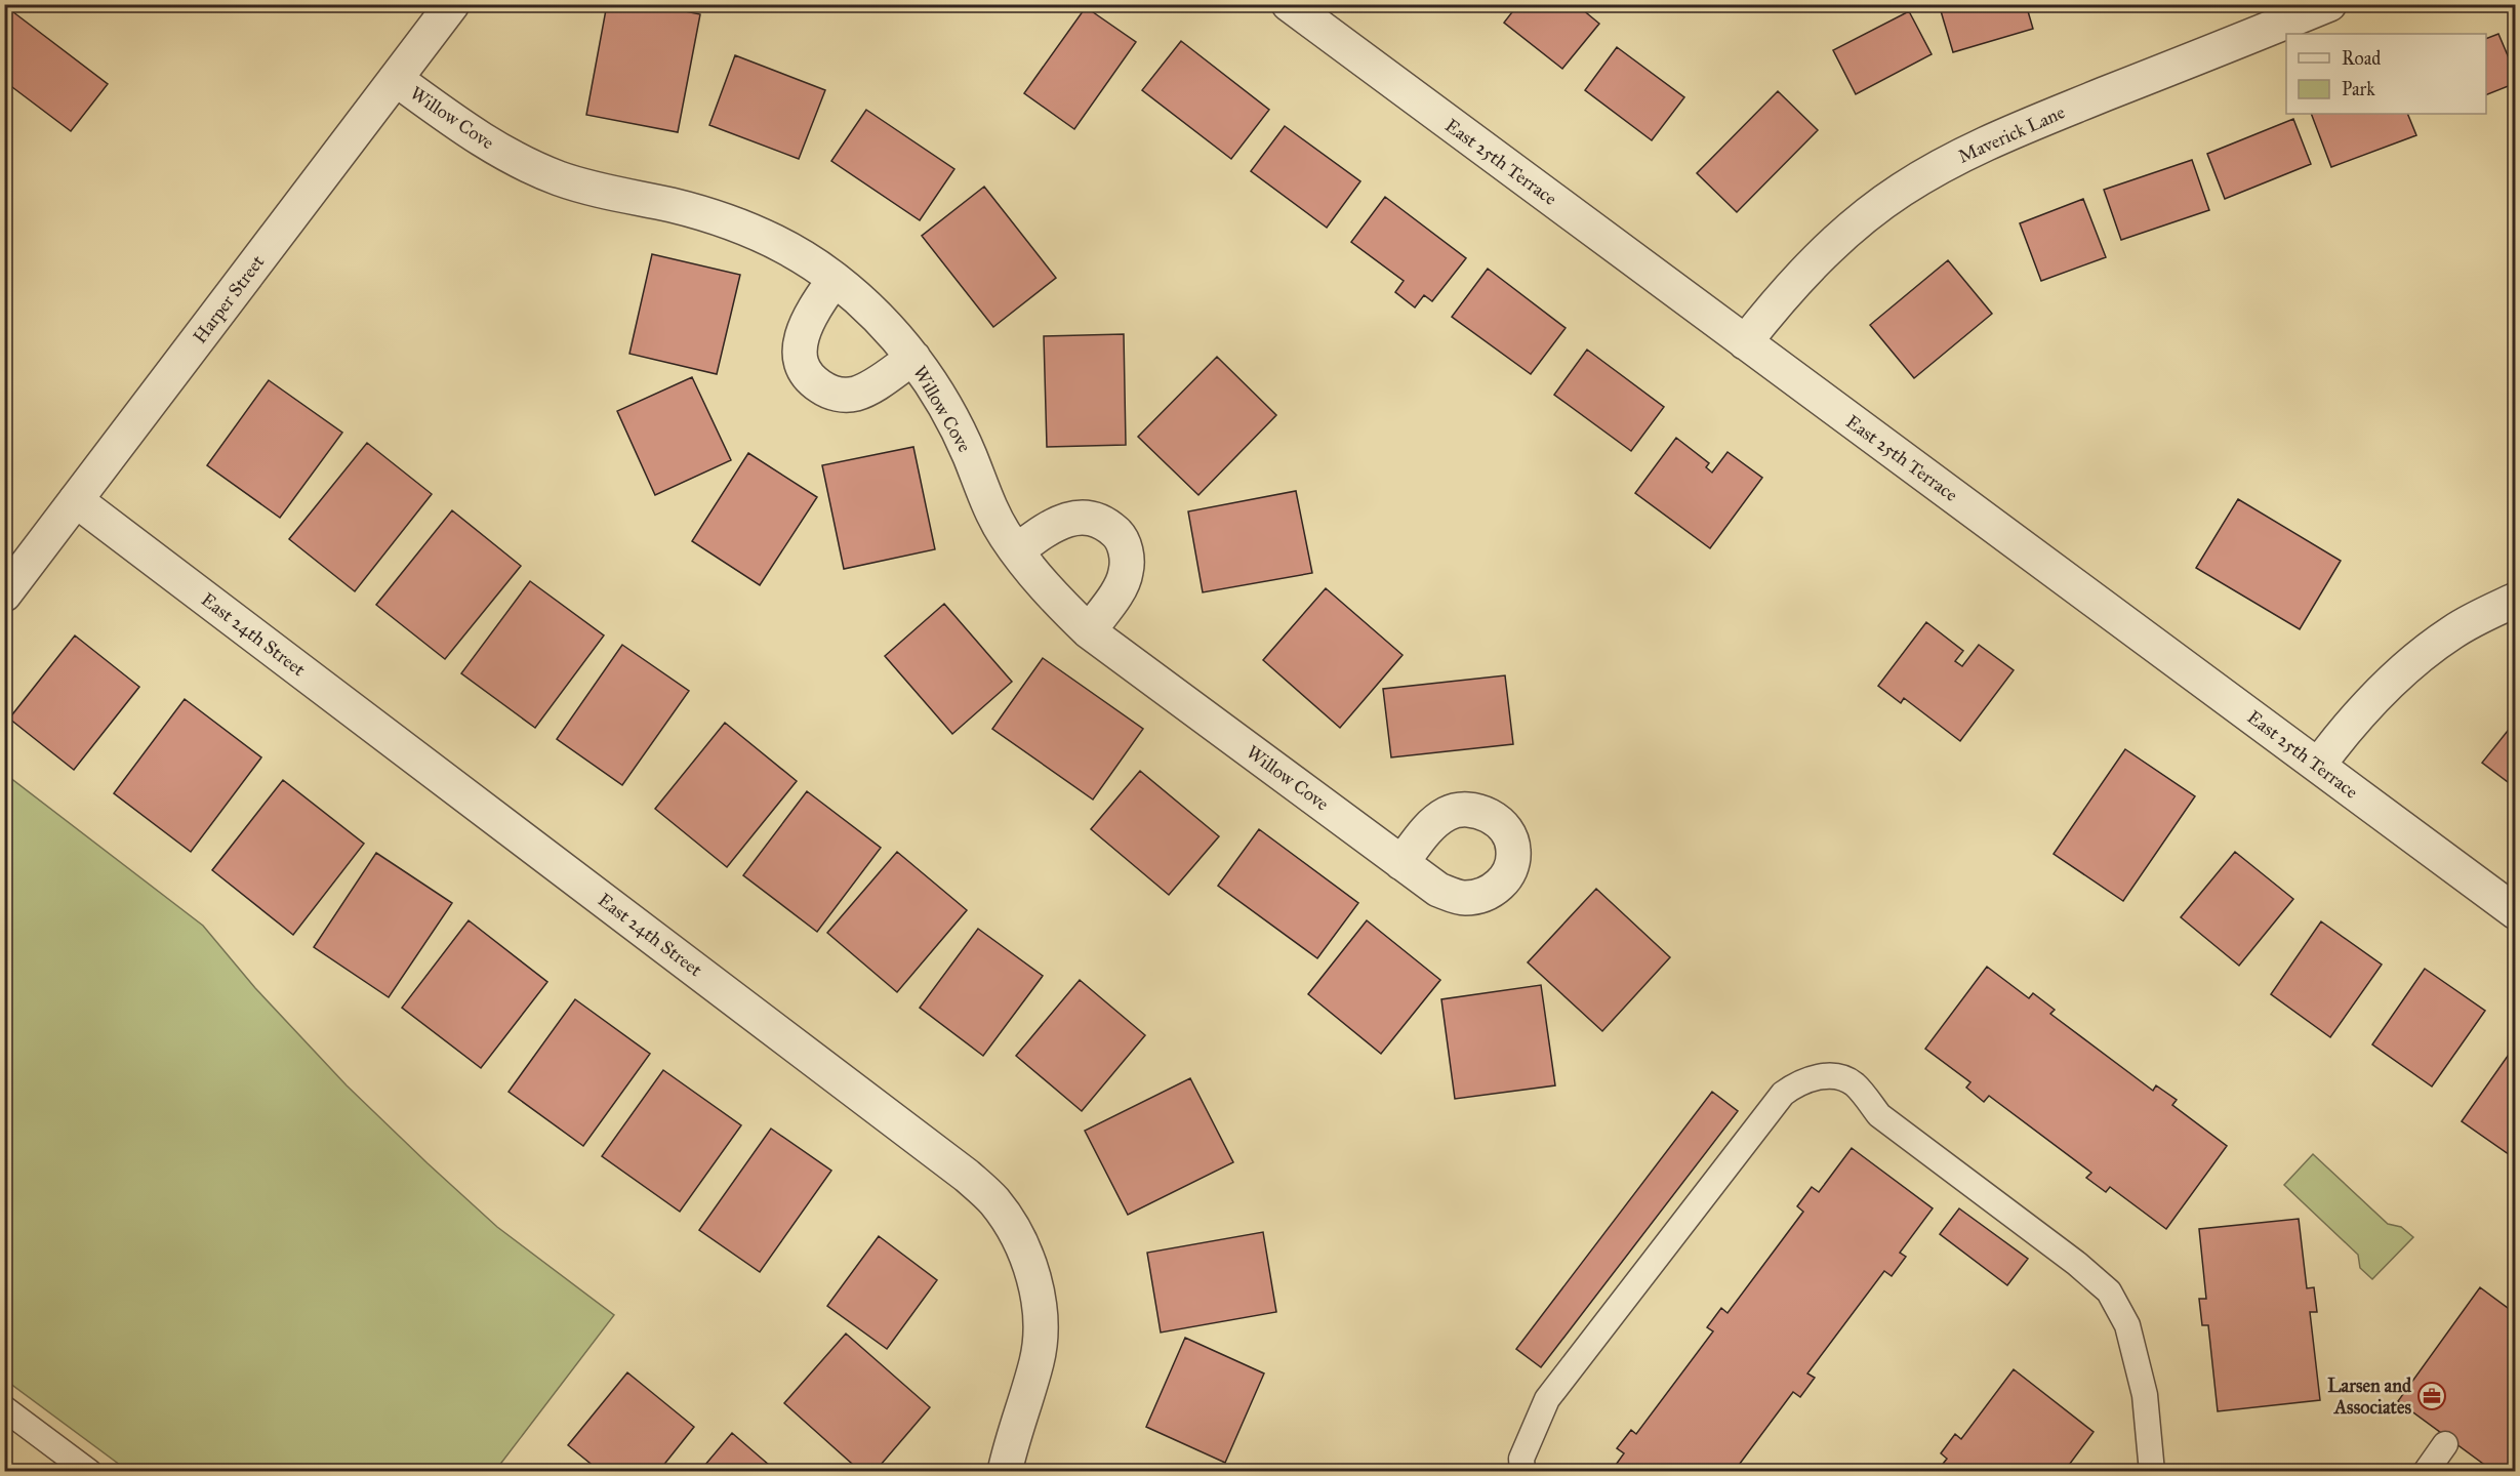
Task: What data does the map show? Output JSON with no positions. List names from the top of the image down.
{
  "streets": {
    "street": [
      "Willow Cove",
      "Maverick Lane",
      "East 25th Terrace",
      "Harper Street",
      "East 24th Street"
    ]
  },
  "crossings": [
    ["Willow Cove", "Harper Street"],
    ["Maverick Lane", "East 25th Terrace"],
    ["Harper Street", "East 24th Street"]
  ],
  "places": {
    "office": ["Larsen and Associates"]
  },
  "legend": ["Road", "Park"]
}
